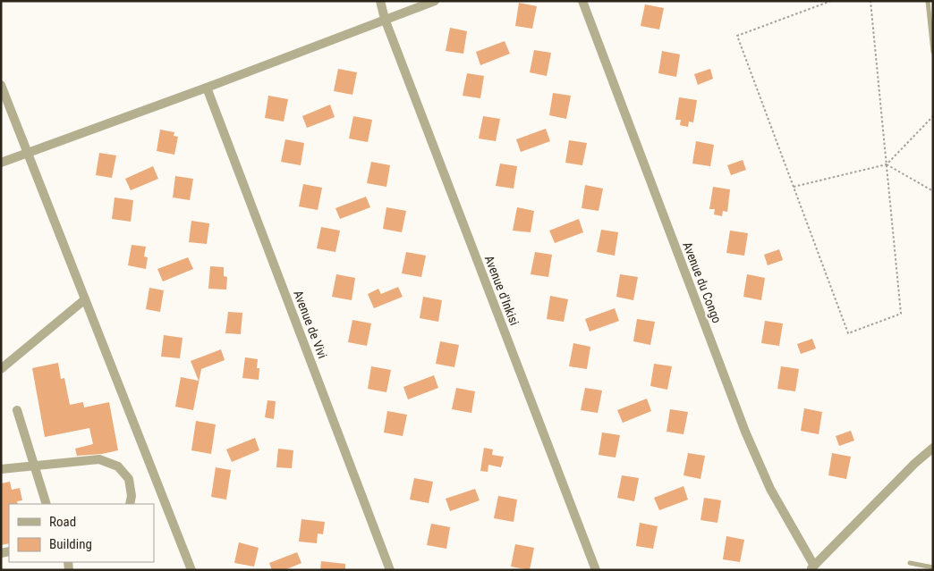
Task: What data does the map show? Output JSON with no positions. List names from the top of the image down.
{
  "streets": {
    "street": ["Avenue du Congo", "Avenue d'Inkisi", "Avenue de Vivi"]
  },
  "legend": ["Road", "Building"]
}
